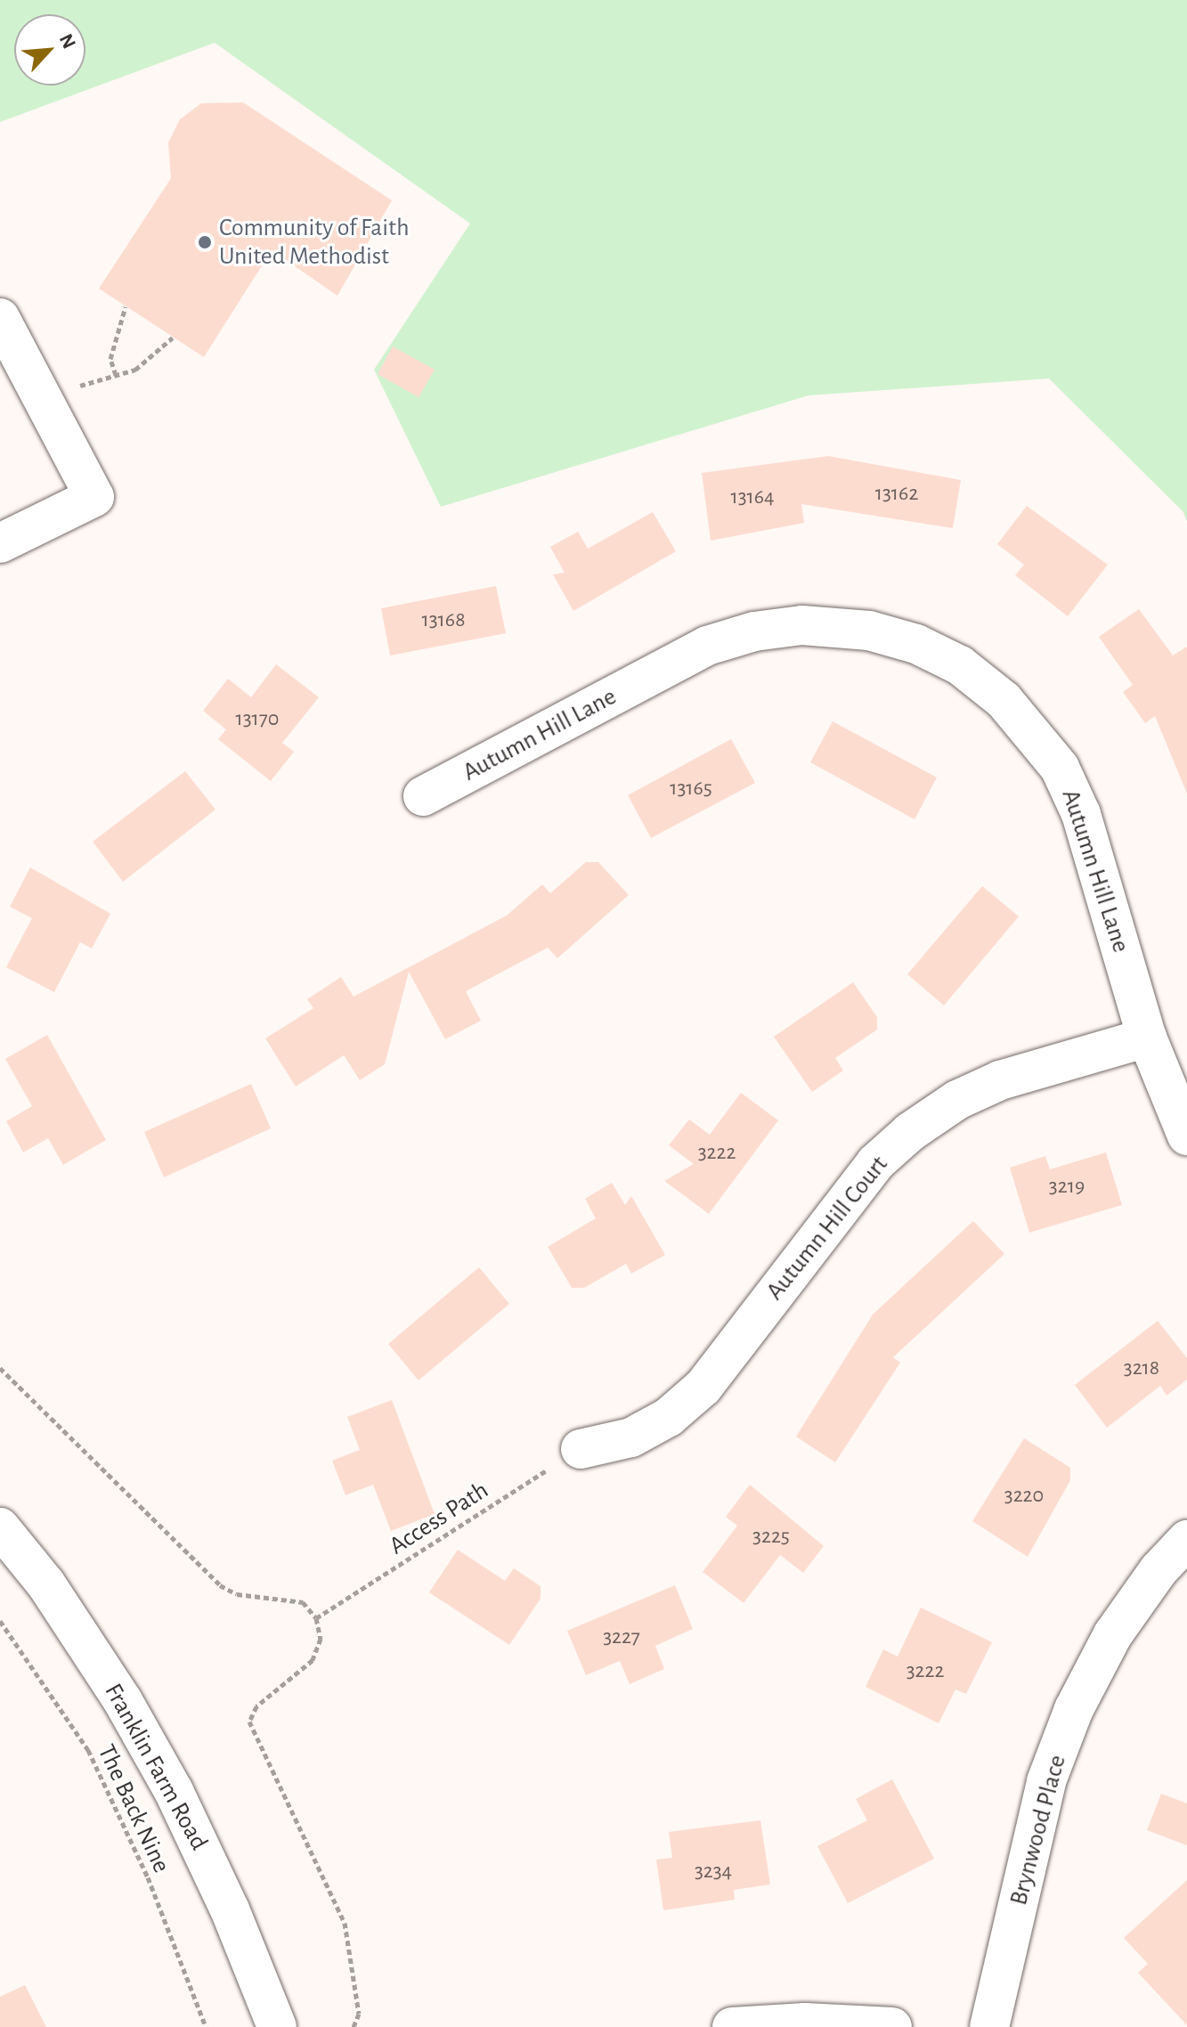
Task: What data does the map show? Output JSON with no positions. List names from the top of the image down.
{
  "streets": {
    "street": [
      "Autumn Hill Lane",
      "Autumn Hill Court",
      "Franklin Farm Road",
      "Brynwood Place"
    ],
    "path": ["Access Path", "The Back Nine"]
  },
  "crossings": [
    ["Autumn Hill Lane", "Autumn Hill Court"],
    ["Autumn Hill Court", "Access Path"]
  ],
  "places": ["Community of Faith United Methodist"],
  "house_numbers": [
    "13162",
    "13164",
    "13168",
    "13170",
    "13165",
    "3222",
    "3219",
    "3218",
    "3220",
    "3225",
    "3227",
    "3222",
    "3234"
  ],
  "north": "top right"
}
